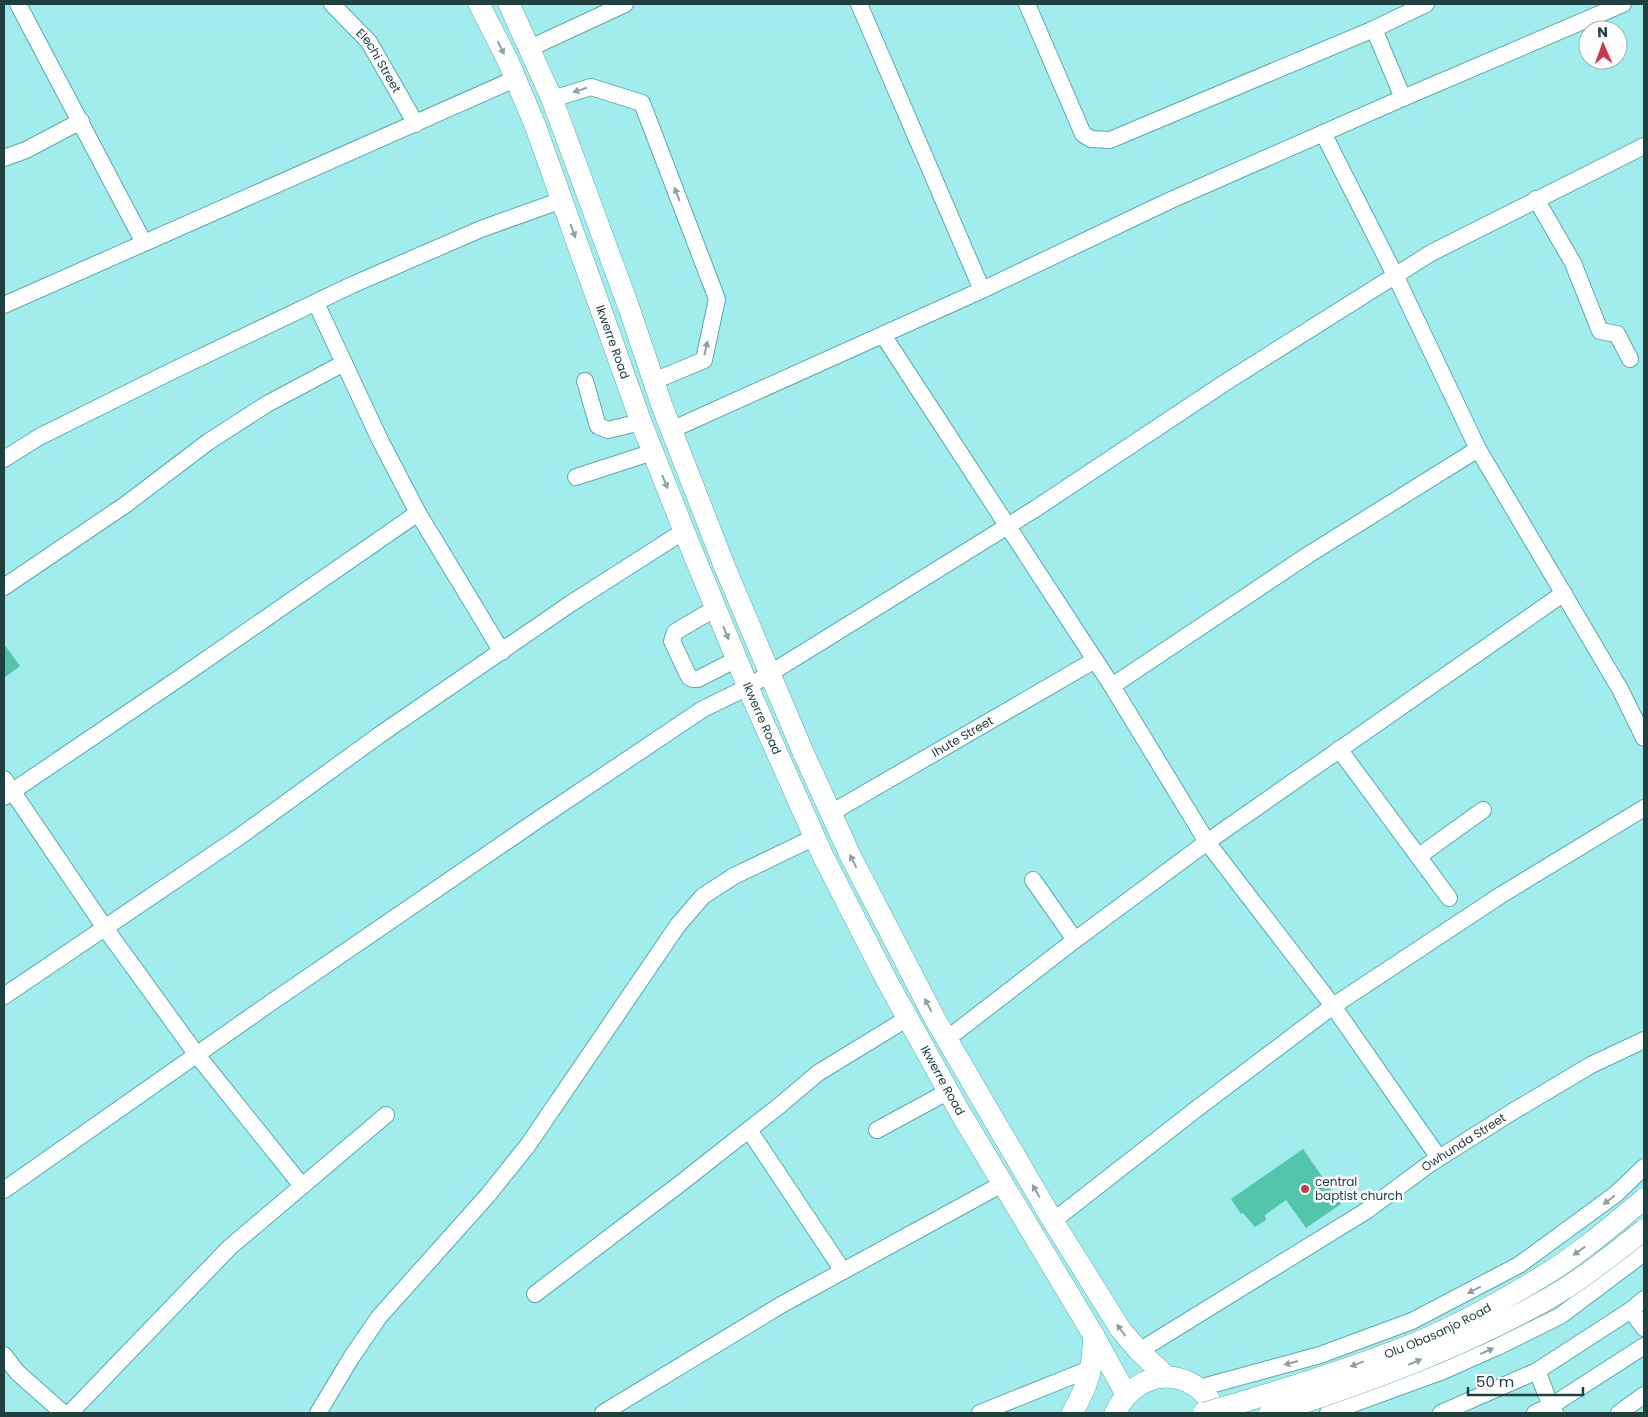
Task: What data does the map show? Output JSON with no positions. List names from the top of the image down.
{
  "streets": {
    "main road": ["Ikwerre Road", "Olu Obasanjo Road"],
    "street": ["Elechi Street", "Ihute Street", "Owhunda Street"]
  },
  "crossings": [
    ["Ikwerre Road", "Ihute Street"],
    ["Ikwerre Road", "Owhunda Street"]
  ],
  "places": ["central baptist church"],
  "scale_bar": "50 m",
  "north": "top"
}
